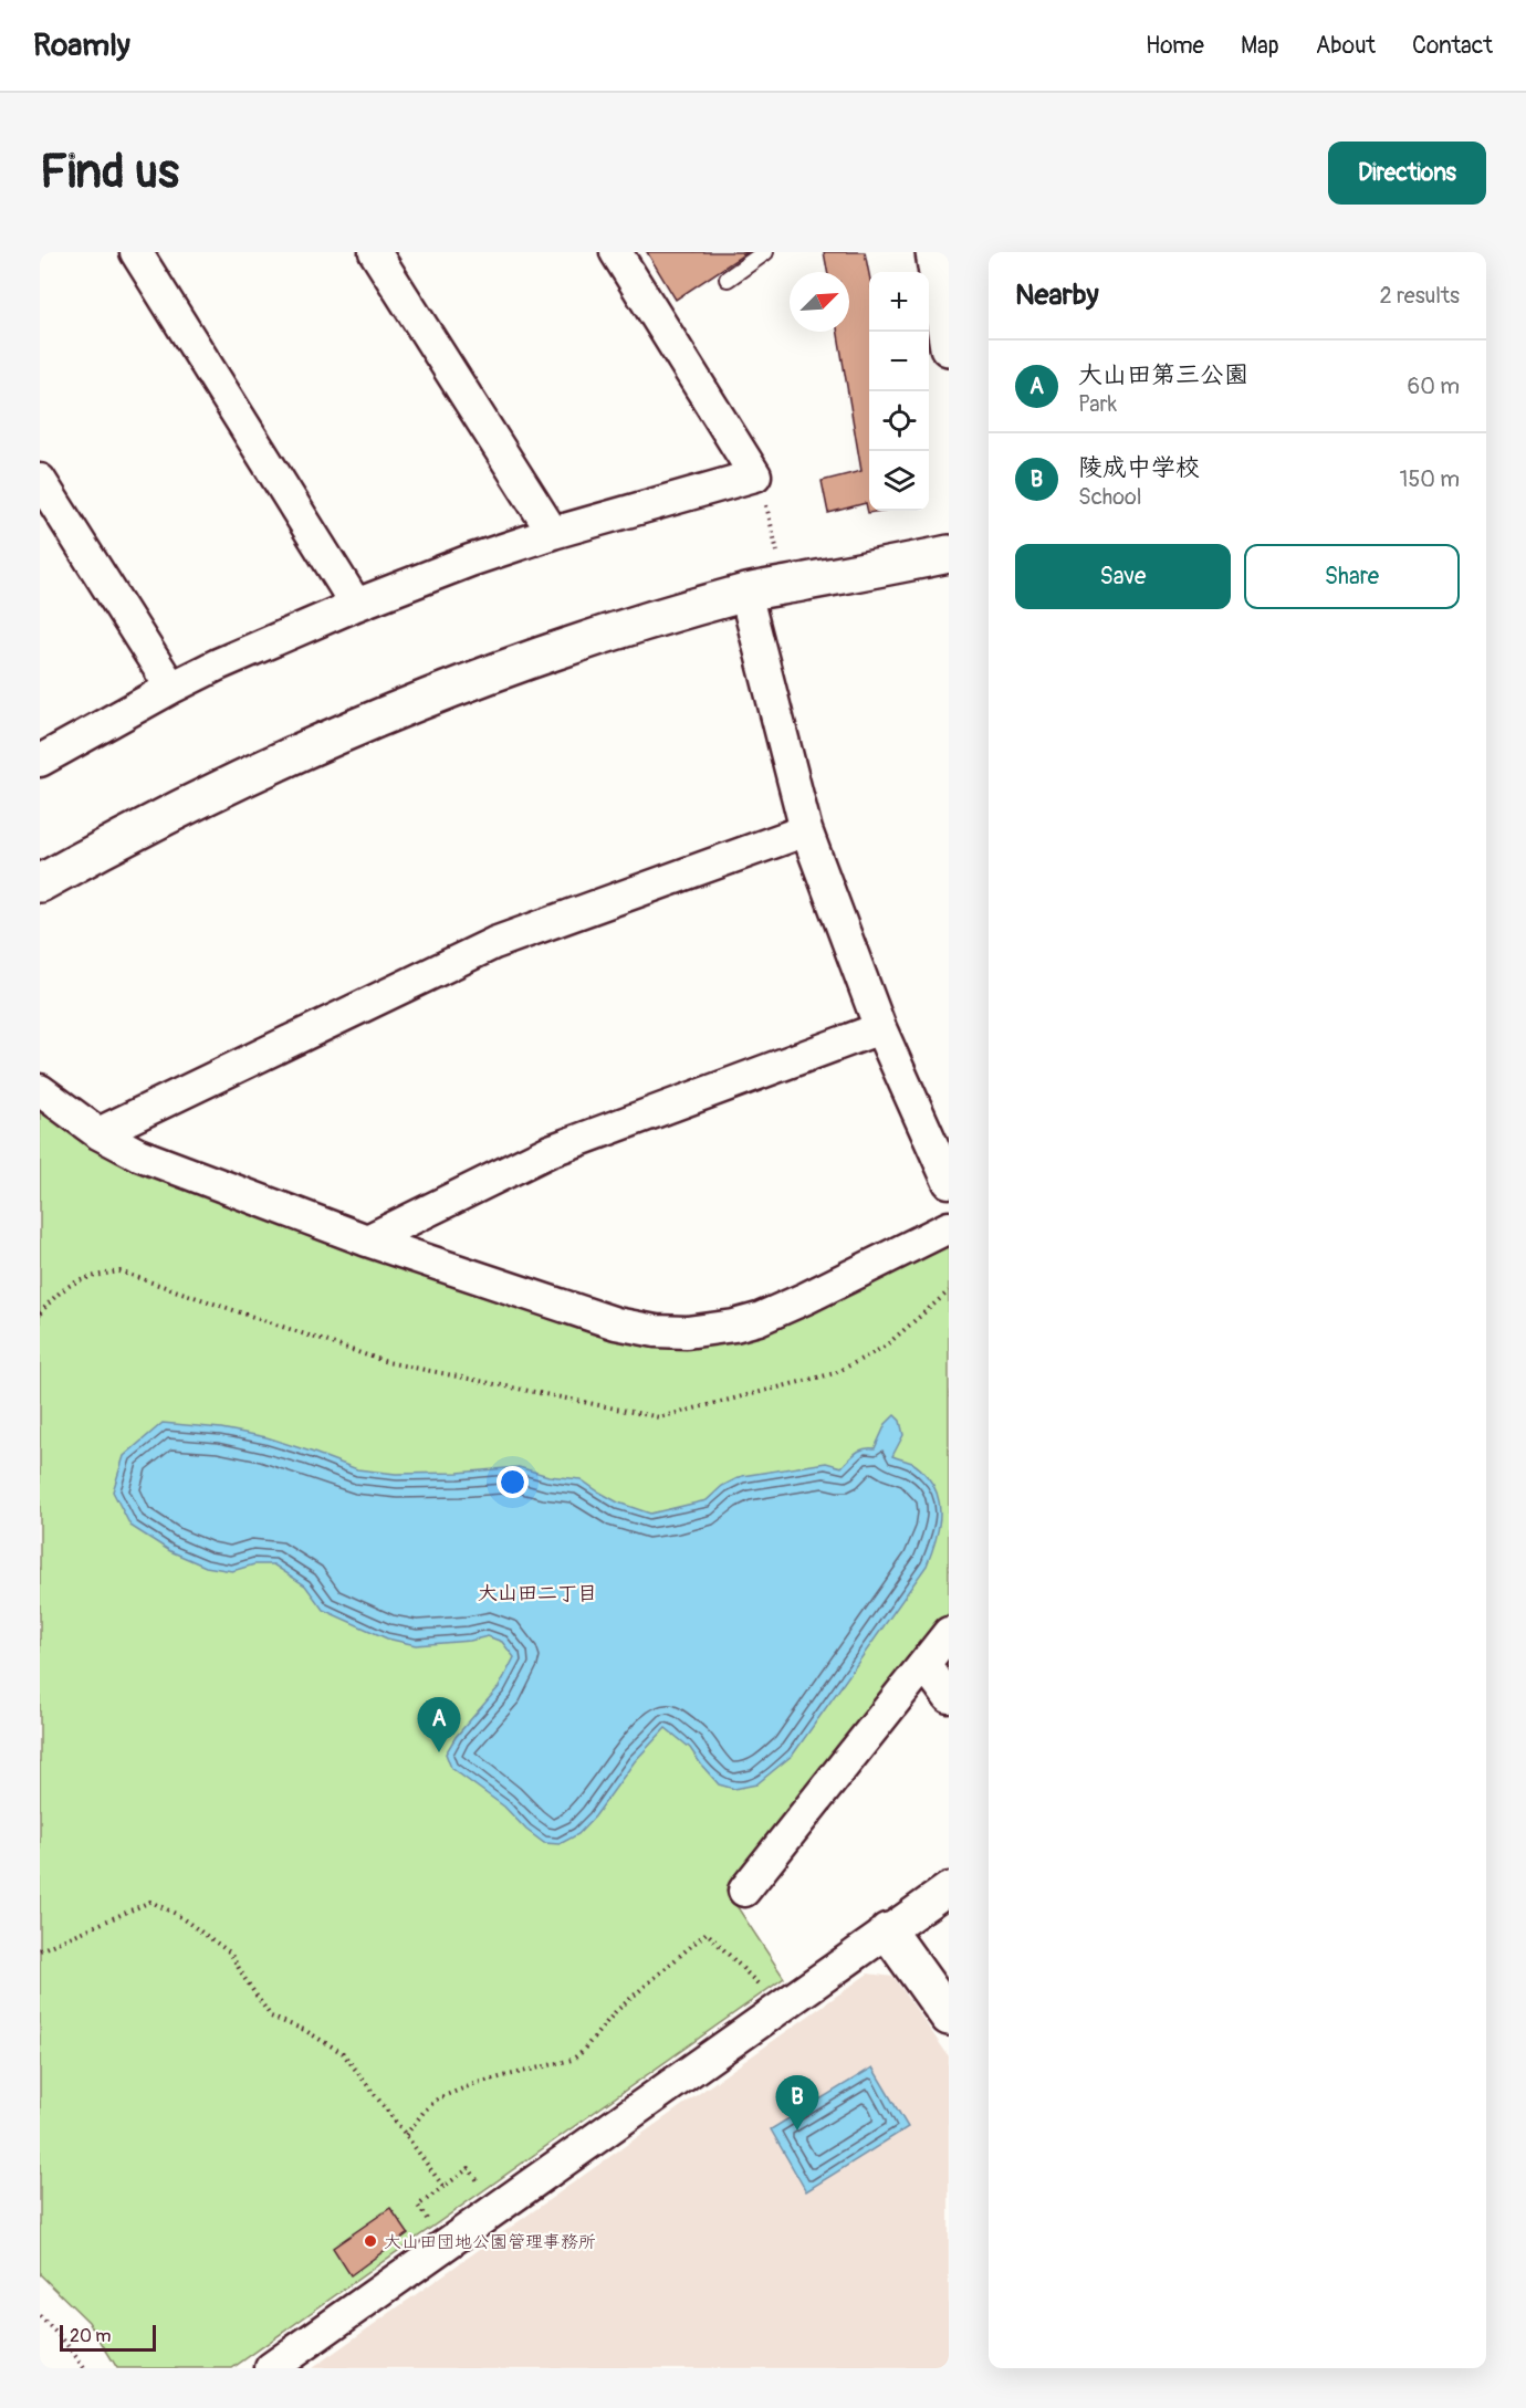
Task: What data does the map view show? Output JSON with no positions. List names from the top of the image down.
{
  "districts": ["大山田二丁目"],
  "places": ["大山田団地公園管理事務所"],
  "scale_bar": "20 m",
  "north": "top right",
  "page": {
    "header": "Roamly",
    "nav": [
      "Home",
      "Map",
      "About",
      "Contact"
    ],
    "buttons": [
      "Directions",
      ["Save", "Share"]
    ],
    "title": "Find us",
    "heading": ["Nearby", "2 results"],
    "map_buttons": ["+", "−"],
    "list": [
      {
        "mark": "A",
        "name": "大山田第三公園",
        "note": "Park",
        "value": "60 m"
      },
      {
        "mark": "B",
        "name": "陵成中学校",
        "note": "School",
        "value": "150 m"
      }
    ],
    "pins": ["A", "B"],
    "scale": "20 m"
  }
}
